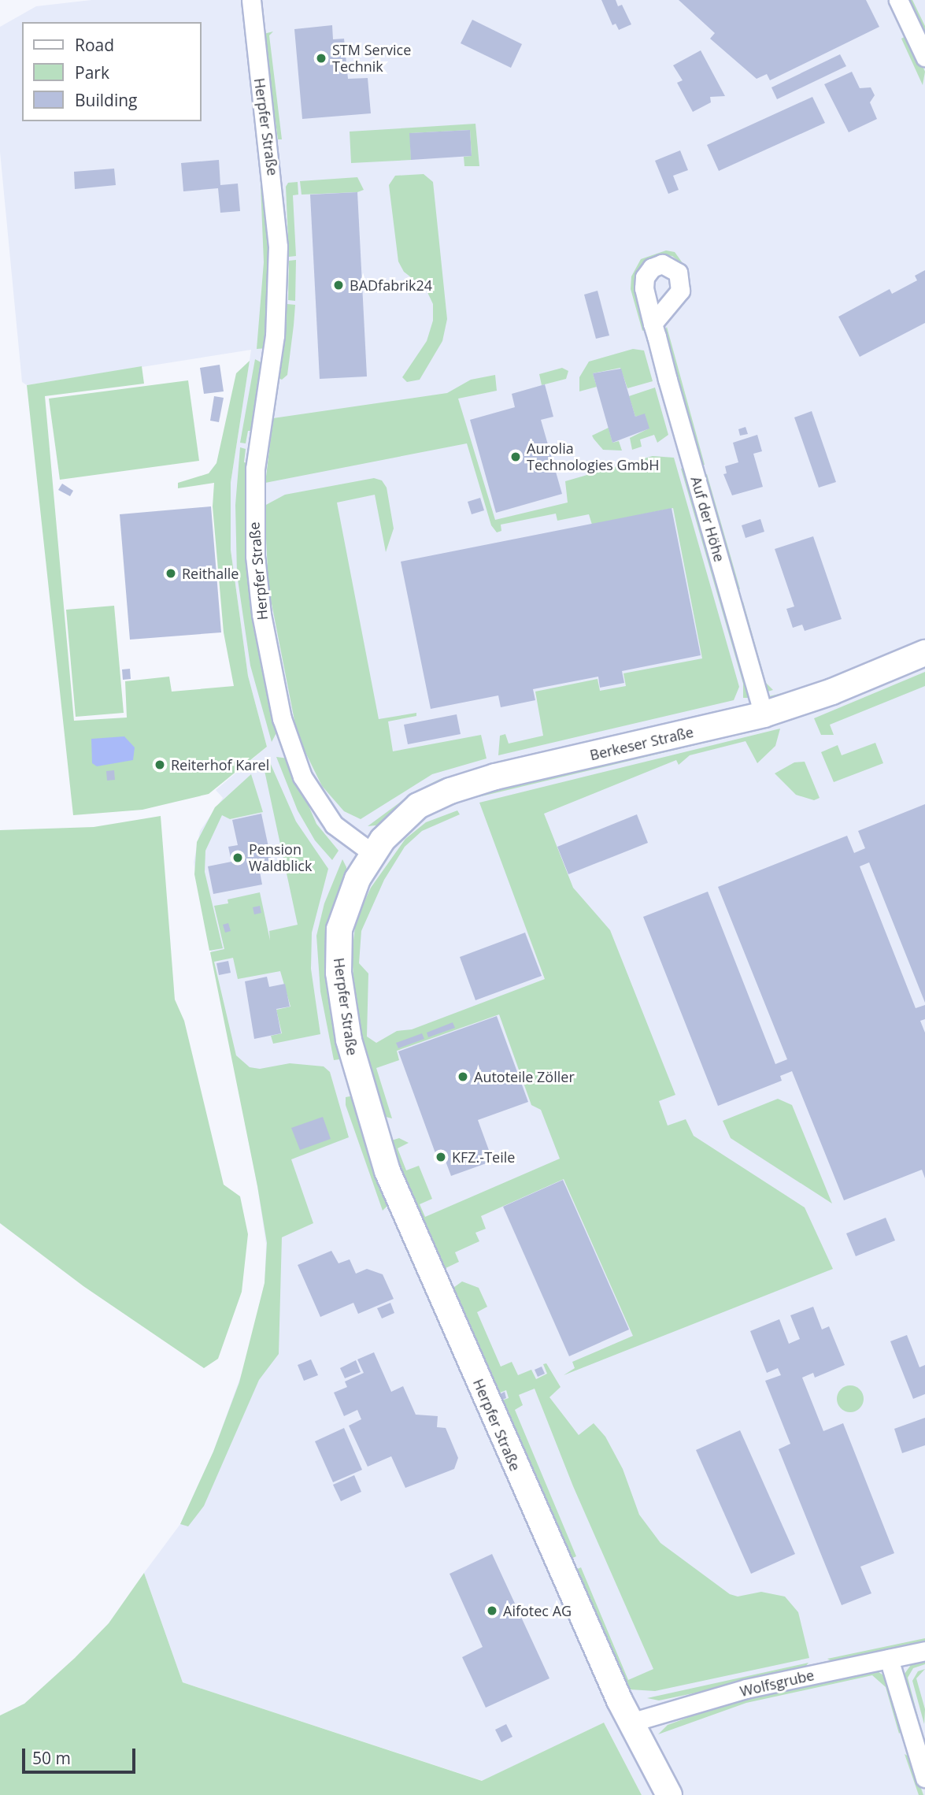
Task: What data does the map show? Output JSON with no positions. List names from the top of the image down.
{
  "streets": {
    "main road": ["Herpfer Straße", "Berkeser Straße"],
    "street": ["Auf der Höhe", "Wolfsgrube"]
  },
  "crossings": [
    ["Herpfer Straße", "Berkeser Straße"],
    ["Herpfer Straße", "Wolfsgrube"],
    ["Auf der Höhe", "Berkeser Straße"]
  ],
  "places": [
    "STM Service Technik",
    "BADfabrik24",
    "Aurolia Technologies GmbH",
    "Reithalle",
    "Reiterhof Karel",
    "Pension Waldblick",
    "Autoteile Zöller",
    "KFZ.-Teile",
    "Aifotec AG"
  ],
  "legend": ["Road", "Park", "Building"],
  "scale_bar": "50 m"
}
